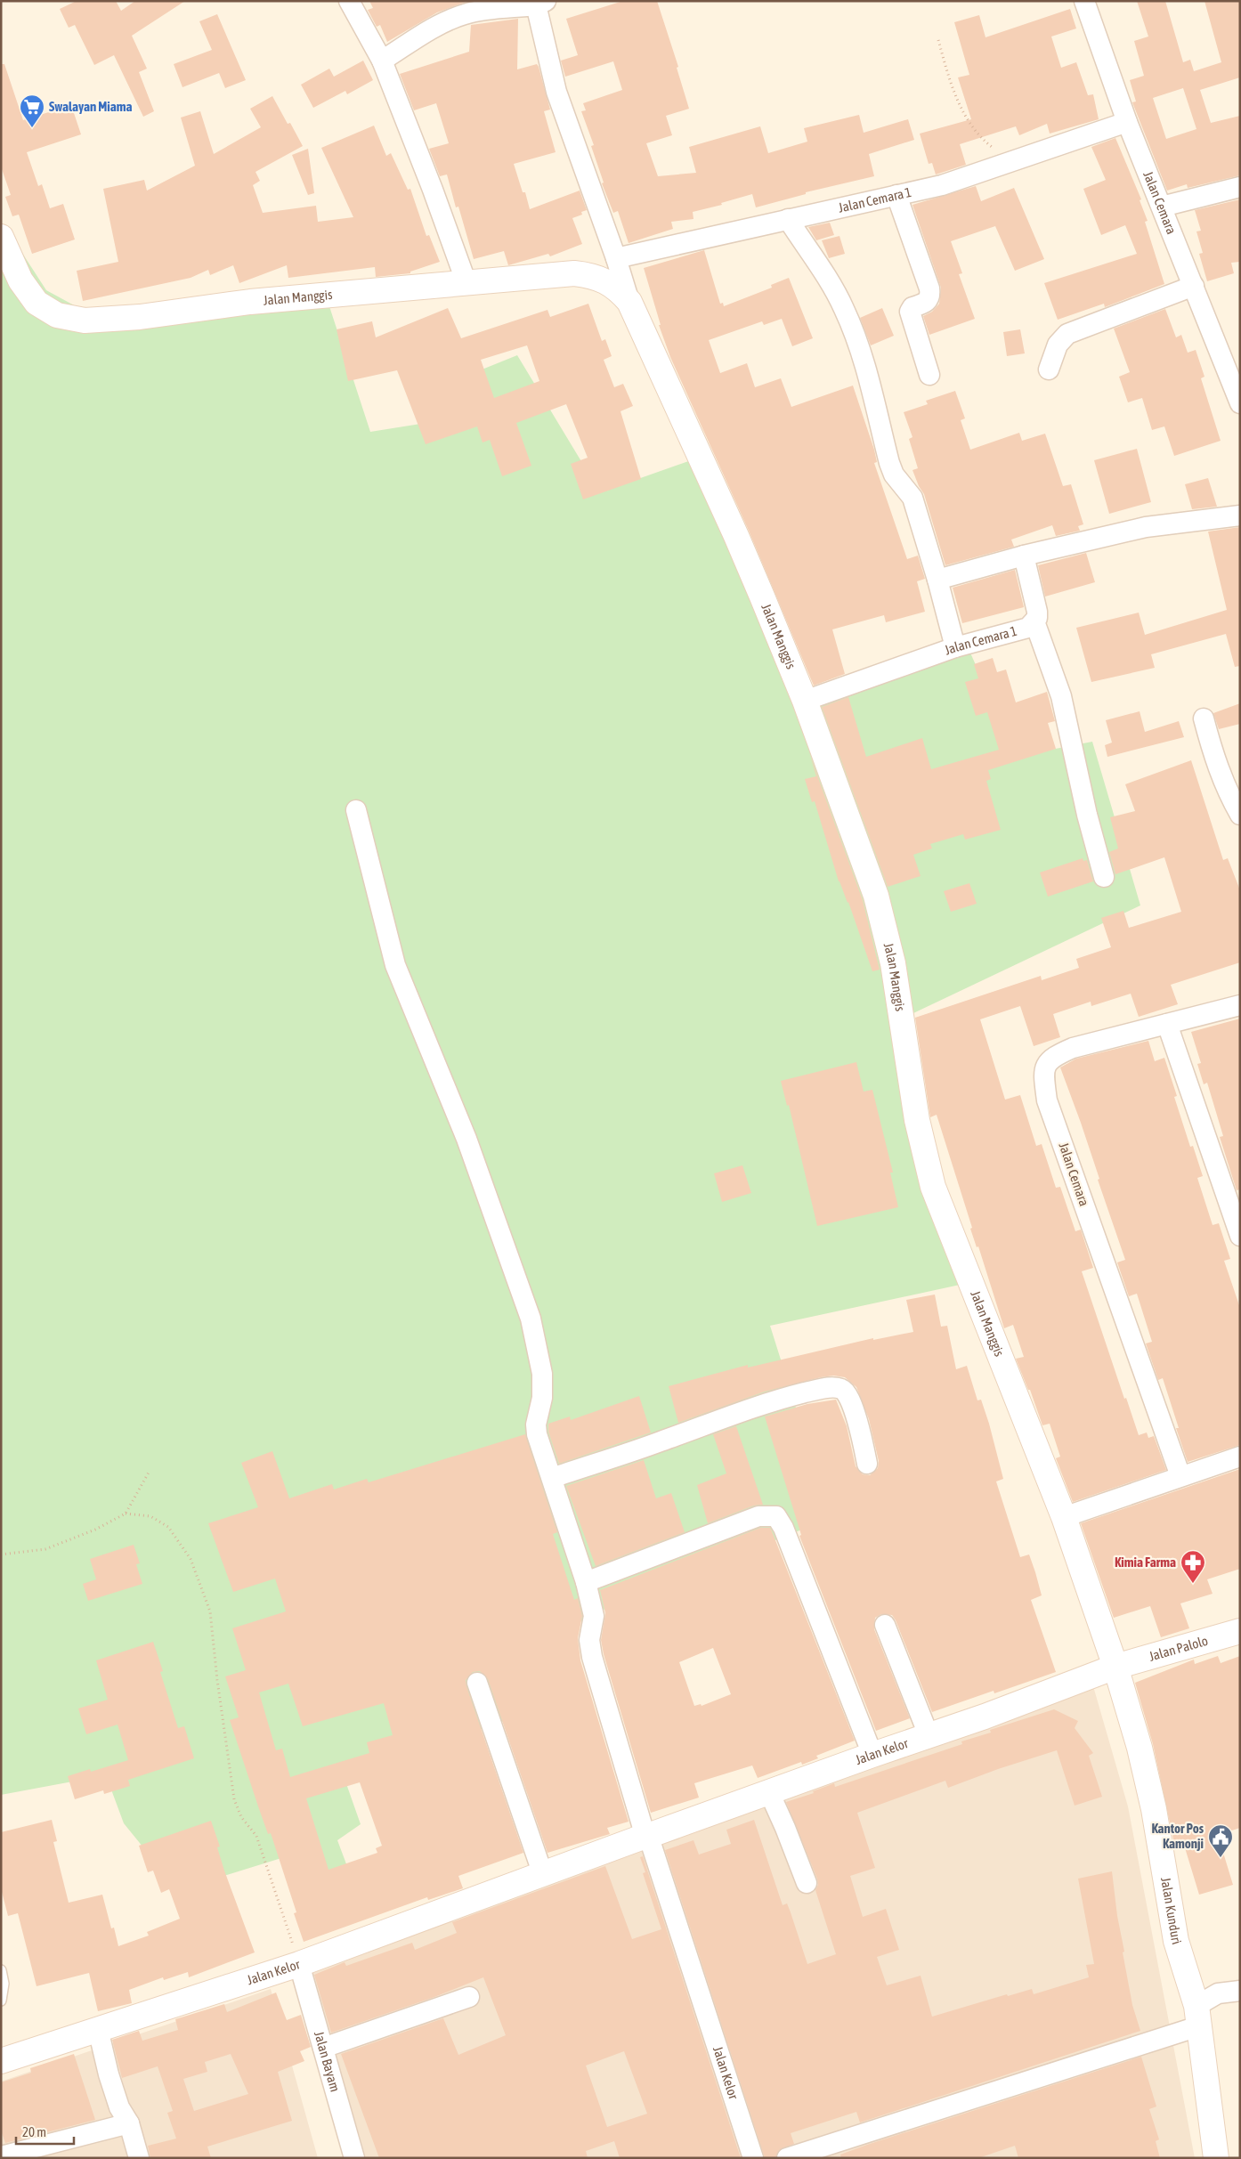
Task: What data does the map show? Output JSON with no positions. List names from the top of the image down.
{
  "streets": {
    "street": [
      "Jalan Cemara 1",
      "Jalan Cemara",
      "Jalan Manggis",
      "Jalan Palolo",
      "Jalan Kelor",
      "Jalan Kunduri",
      "Jalan Bayam"
    ]
  },
  "crossings": [
    ["Jalan Cemara 1", "Jalan Cemara"],
    ["Jalan Cemara 1", "Jalan Manggis"],
    ["Jalan Manggis", "Jalan Palolo"],
    ["Jalan Manggis", "Jalan Kelor"],
    ["Jalan Manggis", "Jalan Kunduri"],
    ["Jalan Palolo", "Jalan Kelor"],
    ["Jalan Palolo", "Jalan Kunduri"],
    ["Jalan Kelor", "Jalan Kunduri"],
    ["Jalan Kelor", "Jalan Bayam"]
  ],
  "places": {
    "supermarket": ["Swalayan Miama"],
    "pharmacy": ["Kimia Farma"],
    "public building": ["Kantor Pos Kamonji"]
  },
  "scale_bar": "20 m"
}
